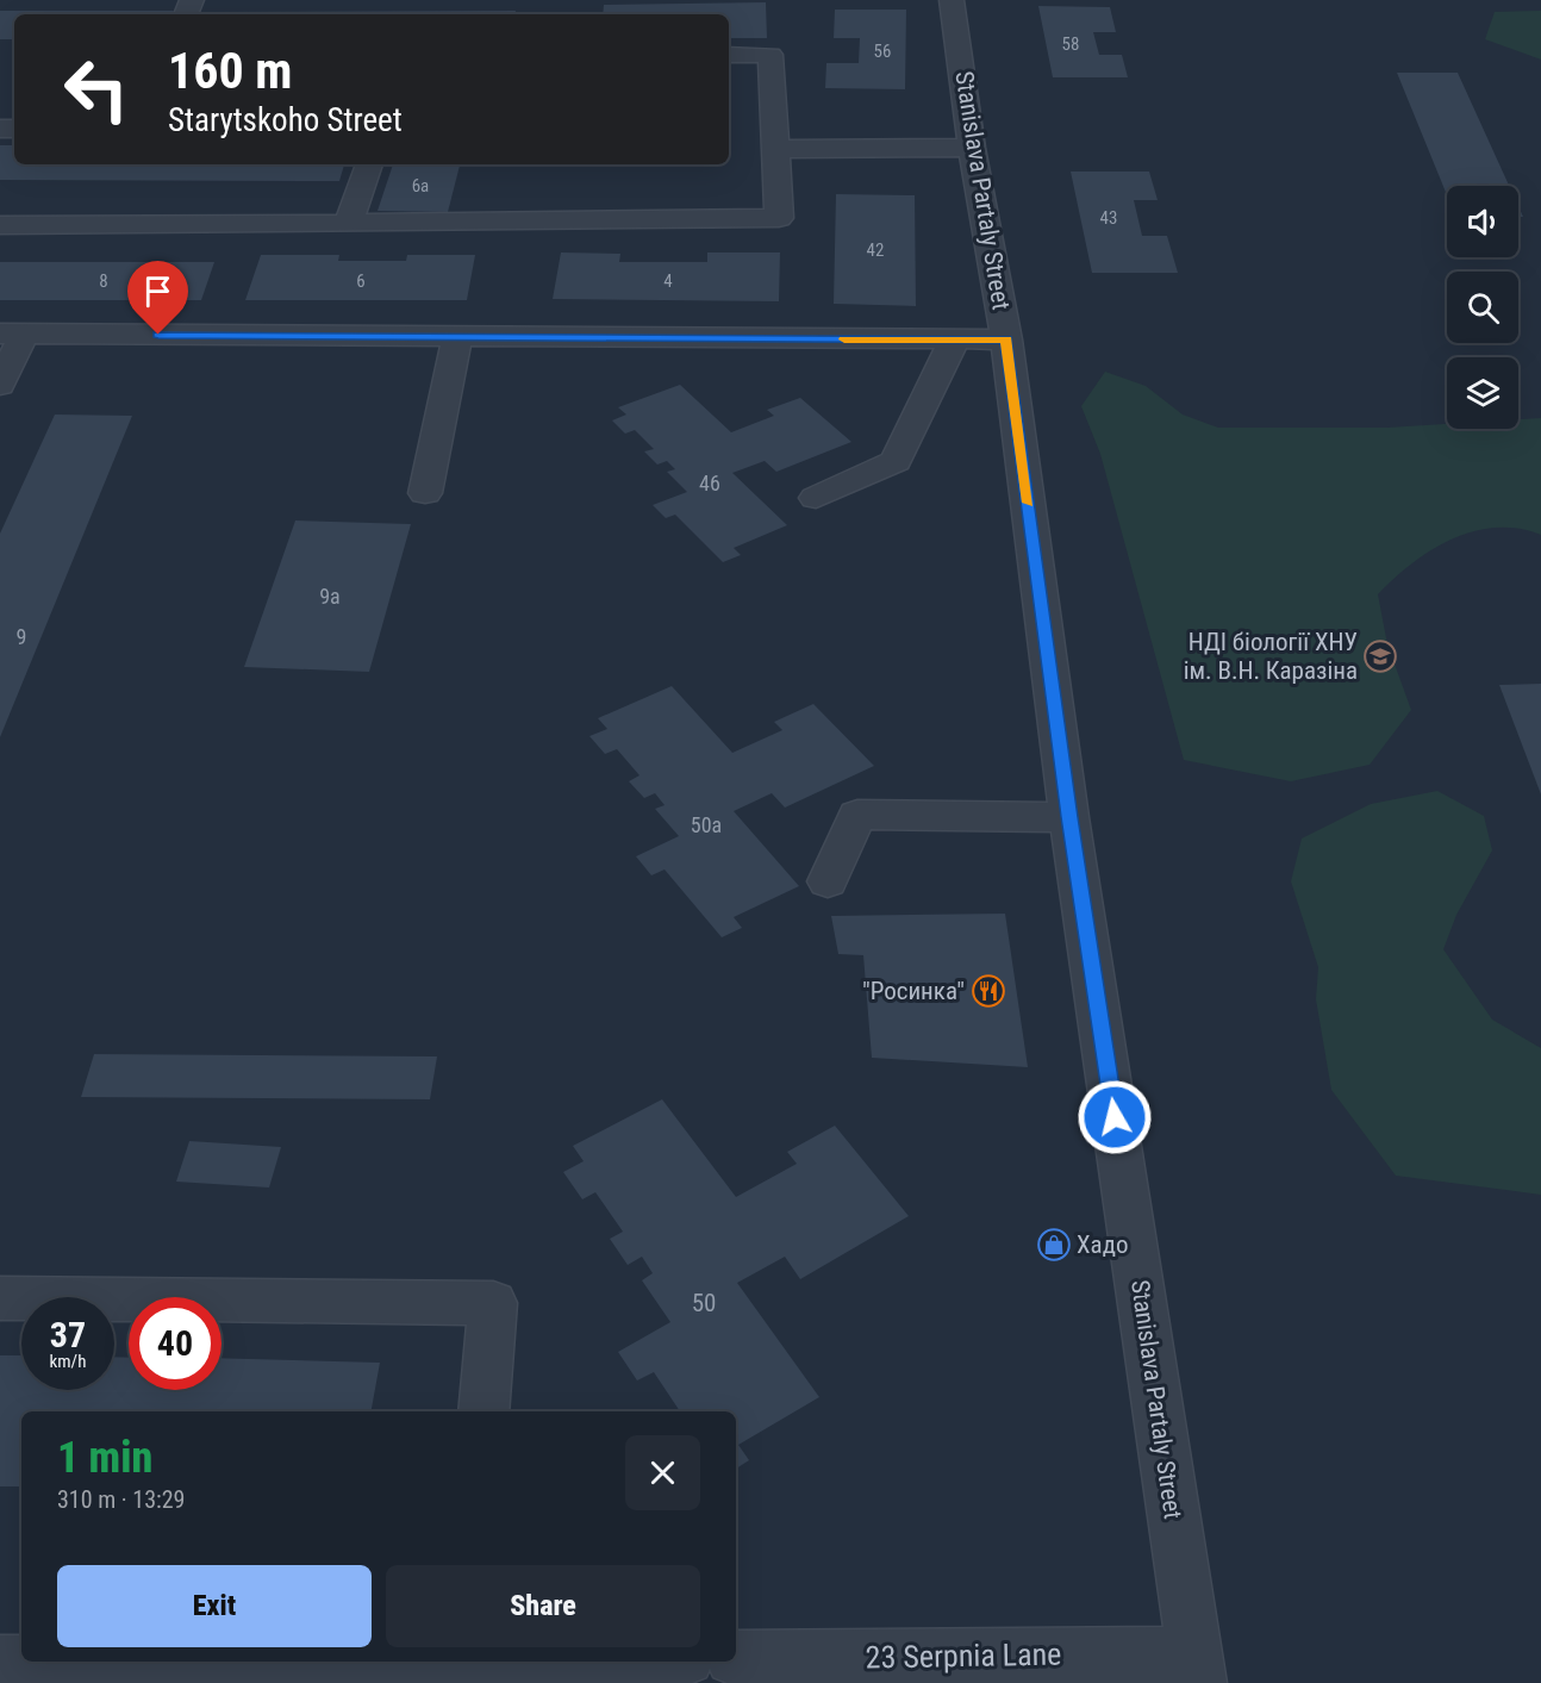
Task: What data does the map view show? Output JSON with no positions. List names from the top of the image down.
{
  "streets": {
    "street": ["Stanislava Partaly Street", "23 Serpnia Lane"]
  },
  "crossings": [
    ["Stanislava Partaly Street", "23 Serpnia Lane"]
  ],
  "places": {
    "school or university": ["НДІ біології ХНУ ім. В.Н. Каразіна"],
    "restaurant": ["\"Росинка\""],
    "shop": ["Хадо"]
  },
  "house_numbers": [
    "58",
    "56",
    "6а",
    "43",
    "42",
    "8",
    "6",
    "4",
    "46",
    "9а",
    "9",
    "50а",
    "50"
  ],
  "page": {
    "turn": ["160 m", "Starytskoho Street"],
    "speed": "37 km/h",
    "limit": "40",
    "heading": ["1 min", "310 m · 13:29"],
    "buttons": ["Exit", "Share"]
  }
}
